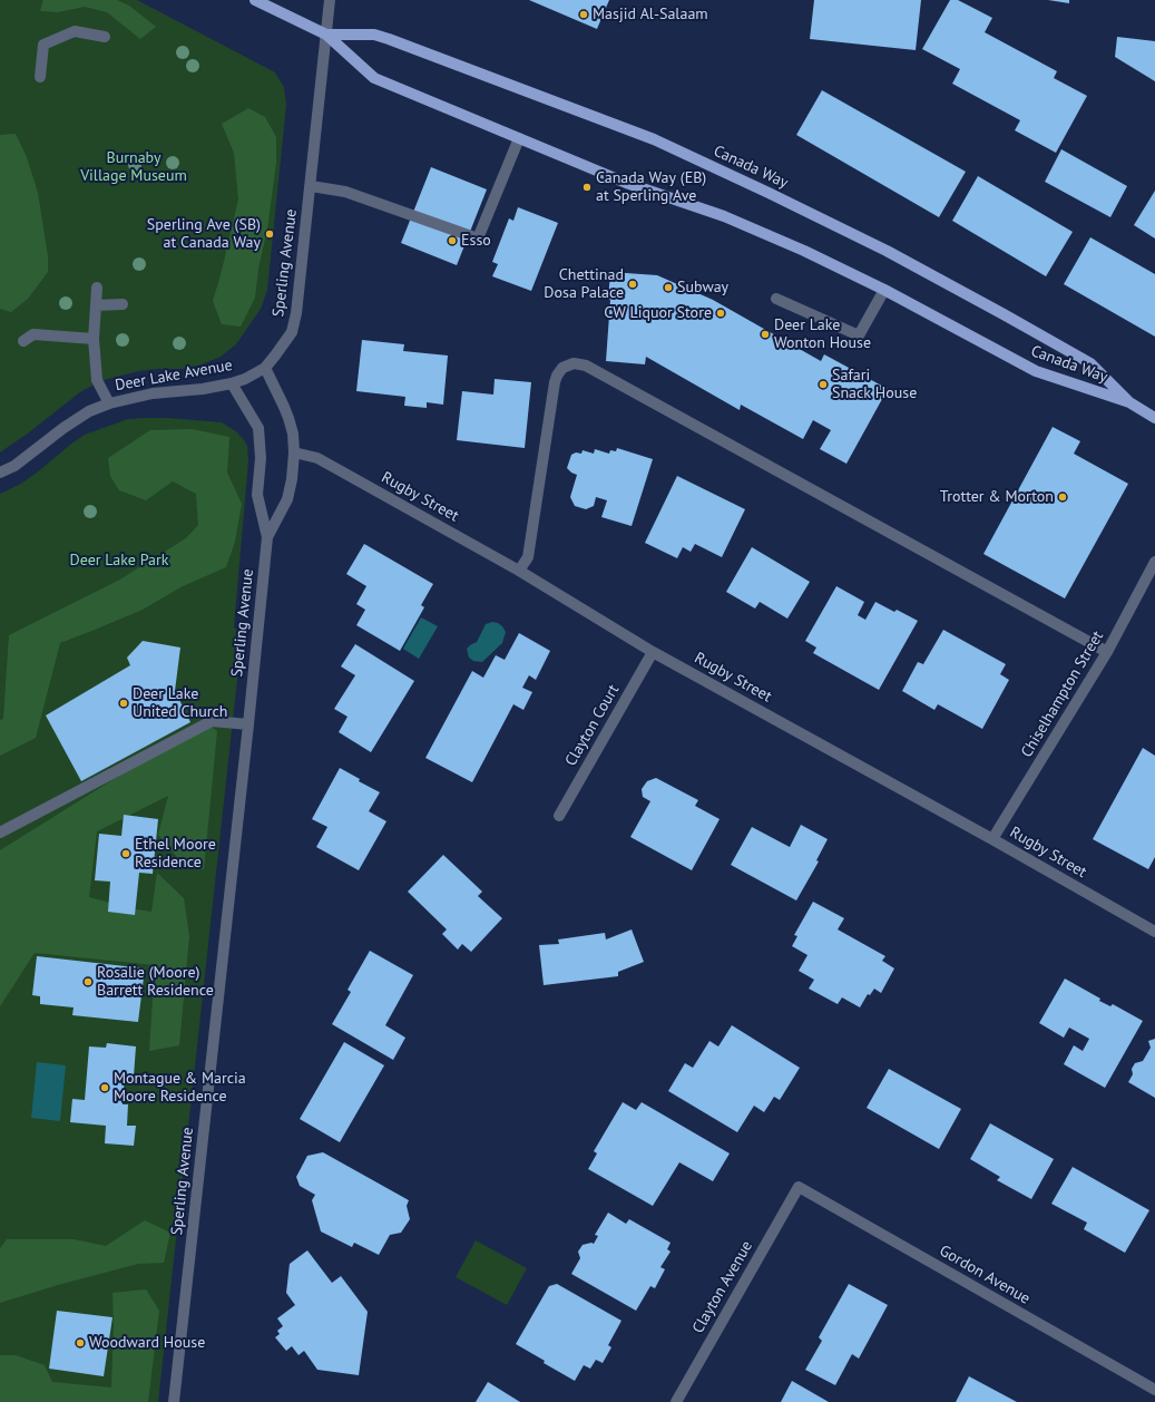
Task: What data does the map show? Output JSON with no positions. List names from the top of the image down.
{
  "streets": {
    "main road": ["Canada Way"],
    "street": [
      "Sperling Avenue",
      "Deer Lake Avenue",
      "Rugby Street",
      "Chiselhampton Street",
      "Clayton Court",
      "Gordon Avenue",
      "Clayton Avenue"
    ]
  },
  "crossings": [
    ["Canada Way", "Sperling Avenue"],
    ["Sperling Avenue", "Deer Lake Avenue"],
    ["Sperling Avenue", "Rugby Street"],
    ["Rugby Street", "Chiselhampton Street"],
    ["Rugby Street", "Clayton Court"],
    ["Gordon Avenue", "Clayton Avenue"]
  ],
  "parks": ["Burnaby Village Museum", "Deer Lake Park"],
  "places": [
    "Masjid Al-Salaam",
    "Canada Way (EB) at Sperling Ave",
    "Sperling Ave (SB) at Canada Way",
    "Esso",
    "Chettinad Dosa Palace",
    "Subway",
    "CW Liquor Store",
    "Deer Lake Wonton House",
    "Safari Snack House",
    "Trotter & Morton",
    "Deer Lake United Church",
    "Ethel Moore Residence",
    "Rosalie (Moore) Barrett Residence",
    "Montague & Marcia Moore Residence",
    "Woodward House"
  ]
}
